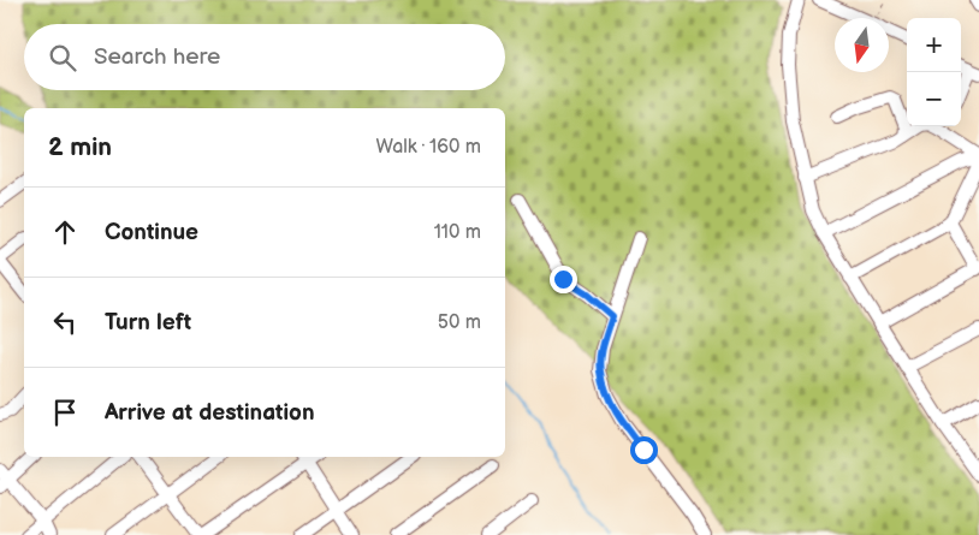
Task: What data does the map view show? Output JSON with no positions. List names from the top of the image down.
{
  "north": "bottom",
  "page": {
    "map_buttons": ["+", "−"],
    "search": "Search here",
    "heading": ["2 min", "Walk · 160 m"],
    "list": [
      ["Continue", "110 m"],
      ["Turn left", "50 m"],
      "Arrive at destination"
    ]
  }
}
